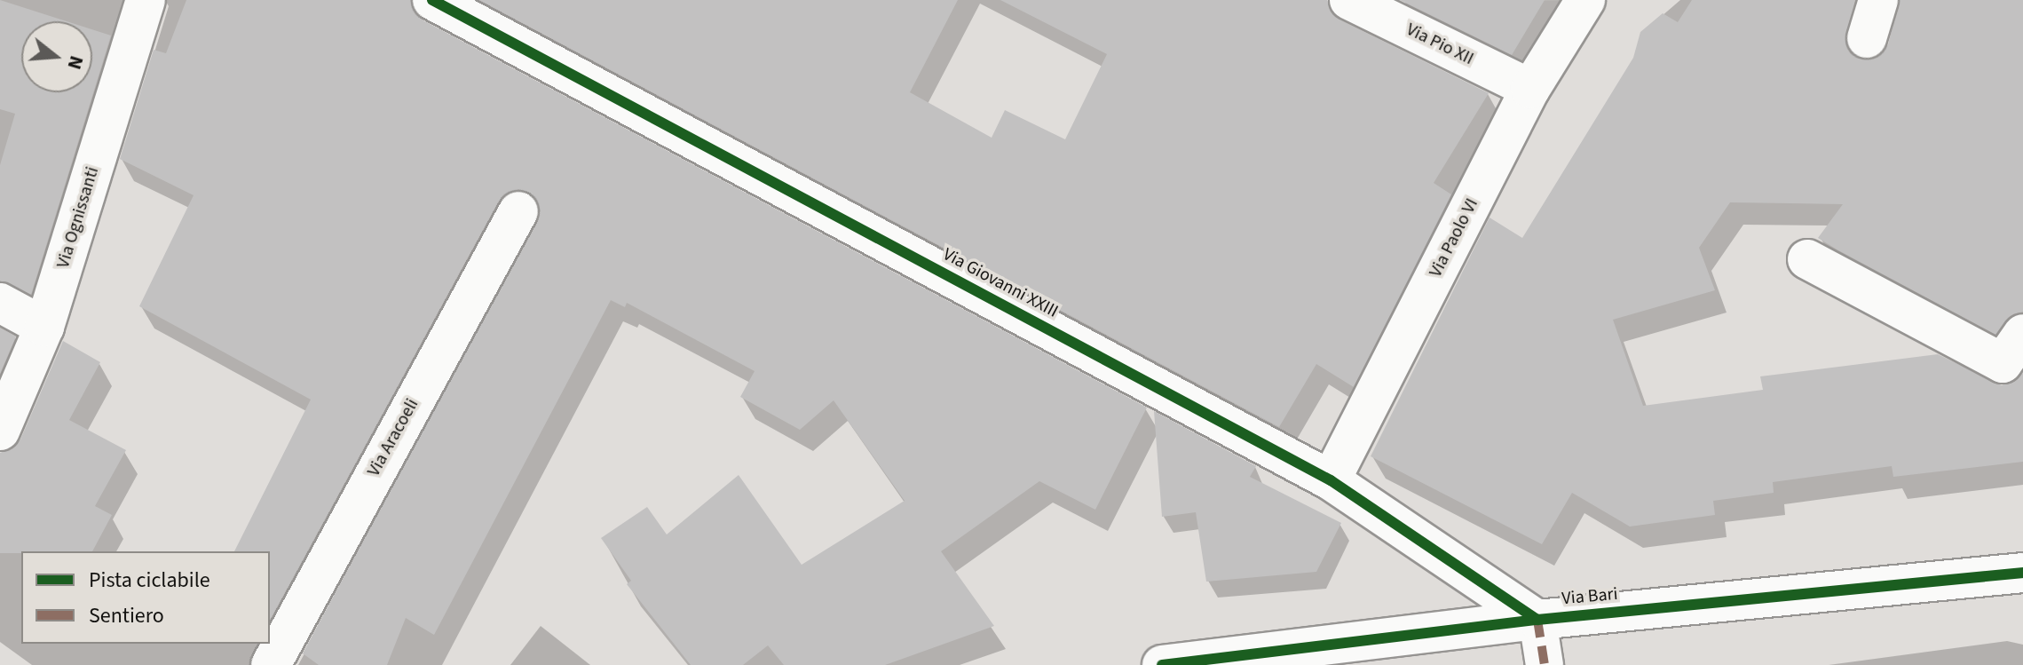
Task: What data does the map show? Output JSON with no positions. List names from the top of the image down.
{
  "streets": {
    "street": [
      "Via Pio XII",
      "Via Ognissanti",
      "Via Paolo VI",
      "Via Giovanni XXIII",
      "Via Aracoeli",
      "Via Bari"
    ]
  },
  "crossings": [
    ["Via Pio XII", "Via Paolo VI"],
    ["Via Paolo VI", "Via Giovanni XXIII"],
    ["Via Giovanni XXIII", "Via Bari"]
  ],
  "legend": ["Pista ciclabile", "Sentiero"],
  "north": "right"
}
